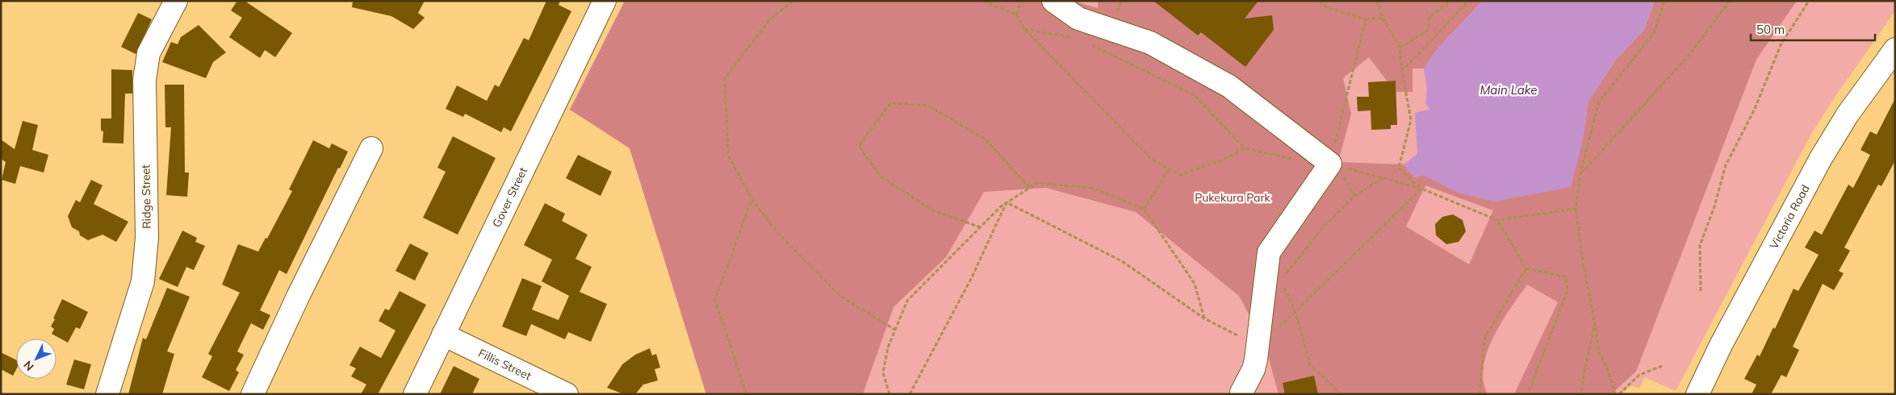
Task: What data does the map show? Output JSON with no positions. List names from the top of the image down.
{
  "streets": {
    "street": [
      "Ridge Street",
      "Gover Street",
      "Victoria Road",
      "Fillis Street"
    ]
  },
  "crossings": [
    ["Gover Street", "Fillis Street"]
  ],
  "water": ["Main Lake"],
  "parks": ["Pukekura Park"],
  "scale_bar": "50 m",
  "north": "bottom left"
}
